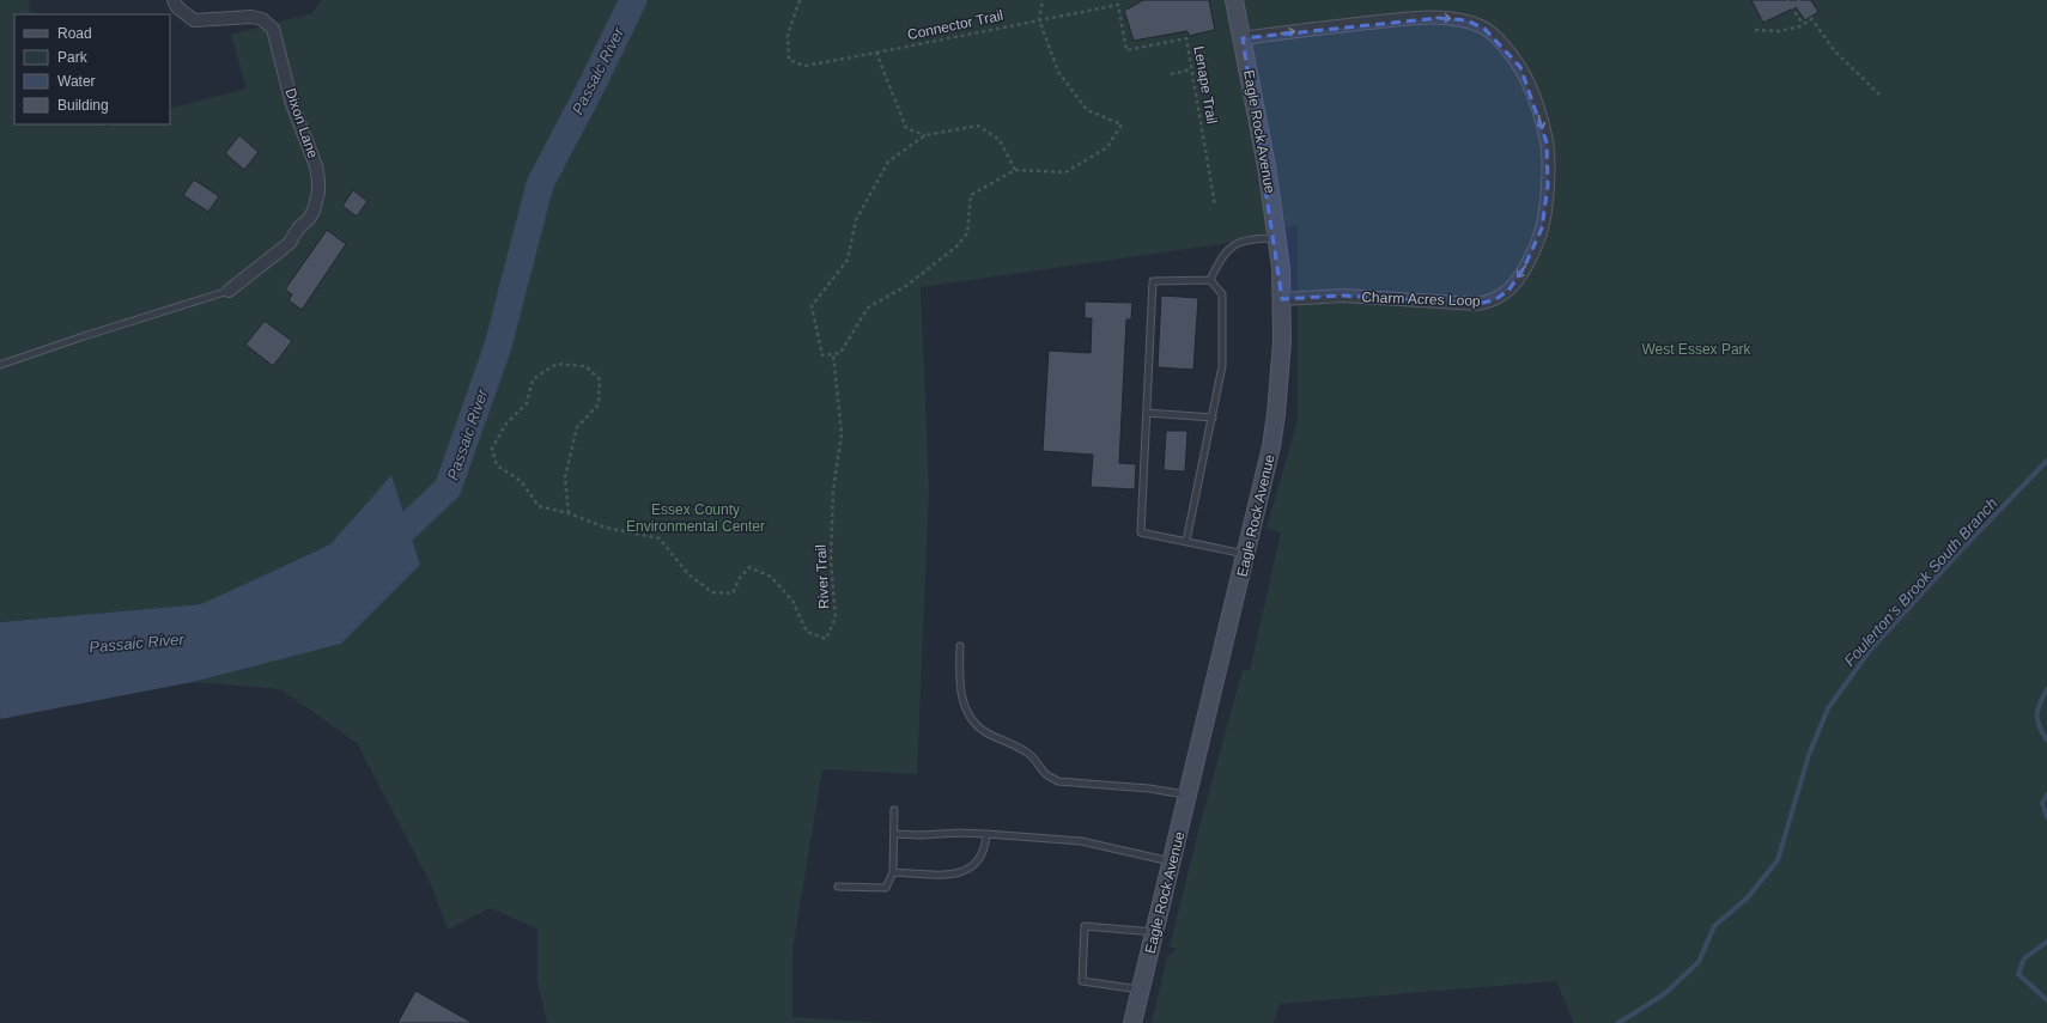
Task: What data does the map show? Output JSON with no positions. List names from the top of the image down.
{
  "streets": {
    "main road": ["Eagle Rock Avenue"],
    "street": ["Dixon Lane", "Charm Acres Loop"],
    "path": ["Connector Trail", "Lenape Trail", "River Trail"]
  },
  "crossings": [
    ["Connector Trail", "Lenape Trail"],
    ["Eagle Rock Avenue", "Charm Acres Loop"]
  ],
  "water": ["Passaic River", "Foulerton's Brook South Branch"],
  "parks": ["West Essex Park", "Essex County Environmental Center"],
  "legend": [
    "Road",
    "Park",
    "Water",
    "Building"
  ]
}
